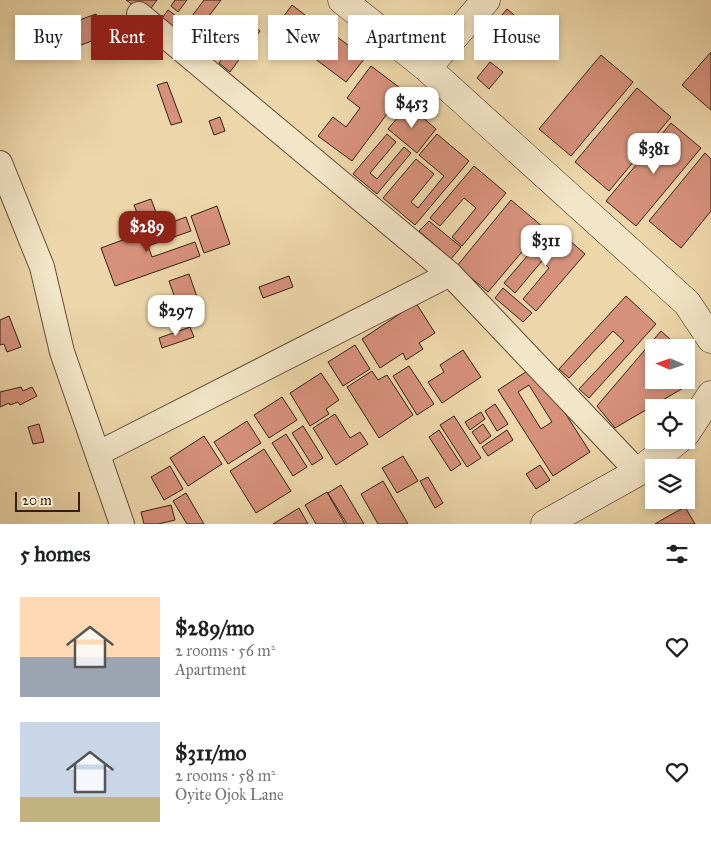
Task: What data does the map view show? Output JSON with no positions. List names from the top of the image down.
{
  "scale_bar": "20 m",
  "north": "left",
  "page": {
    "chip": [
      "Buy",
      "Rent",
      "Filters",
      "New",
      "Apartment",
      "House"
    ],
    "price": [
      "$453",
      "$381",
      "$289",
      "$311",
      "$297"
    ],
    "scale": "20 m",
    "heading": "5 homes",
    "list": [
      {
        "name": "$289/mo",
        "note": "2 rooms · 56 m² · Apartment"
      },
      {
        "name": "$311/mo",
        "note": "2 rooms · 58 m² · Oyite Ojok Lane"
      }
    ]
  }
}
